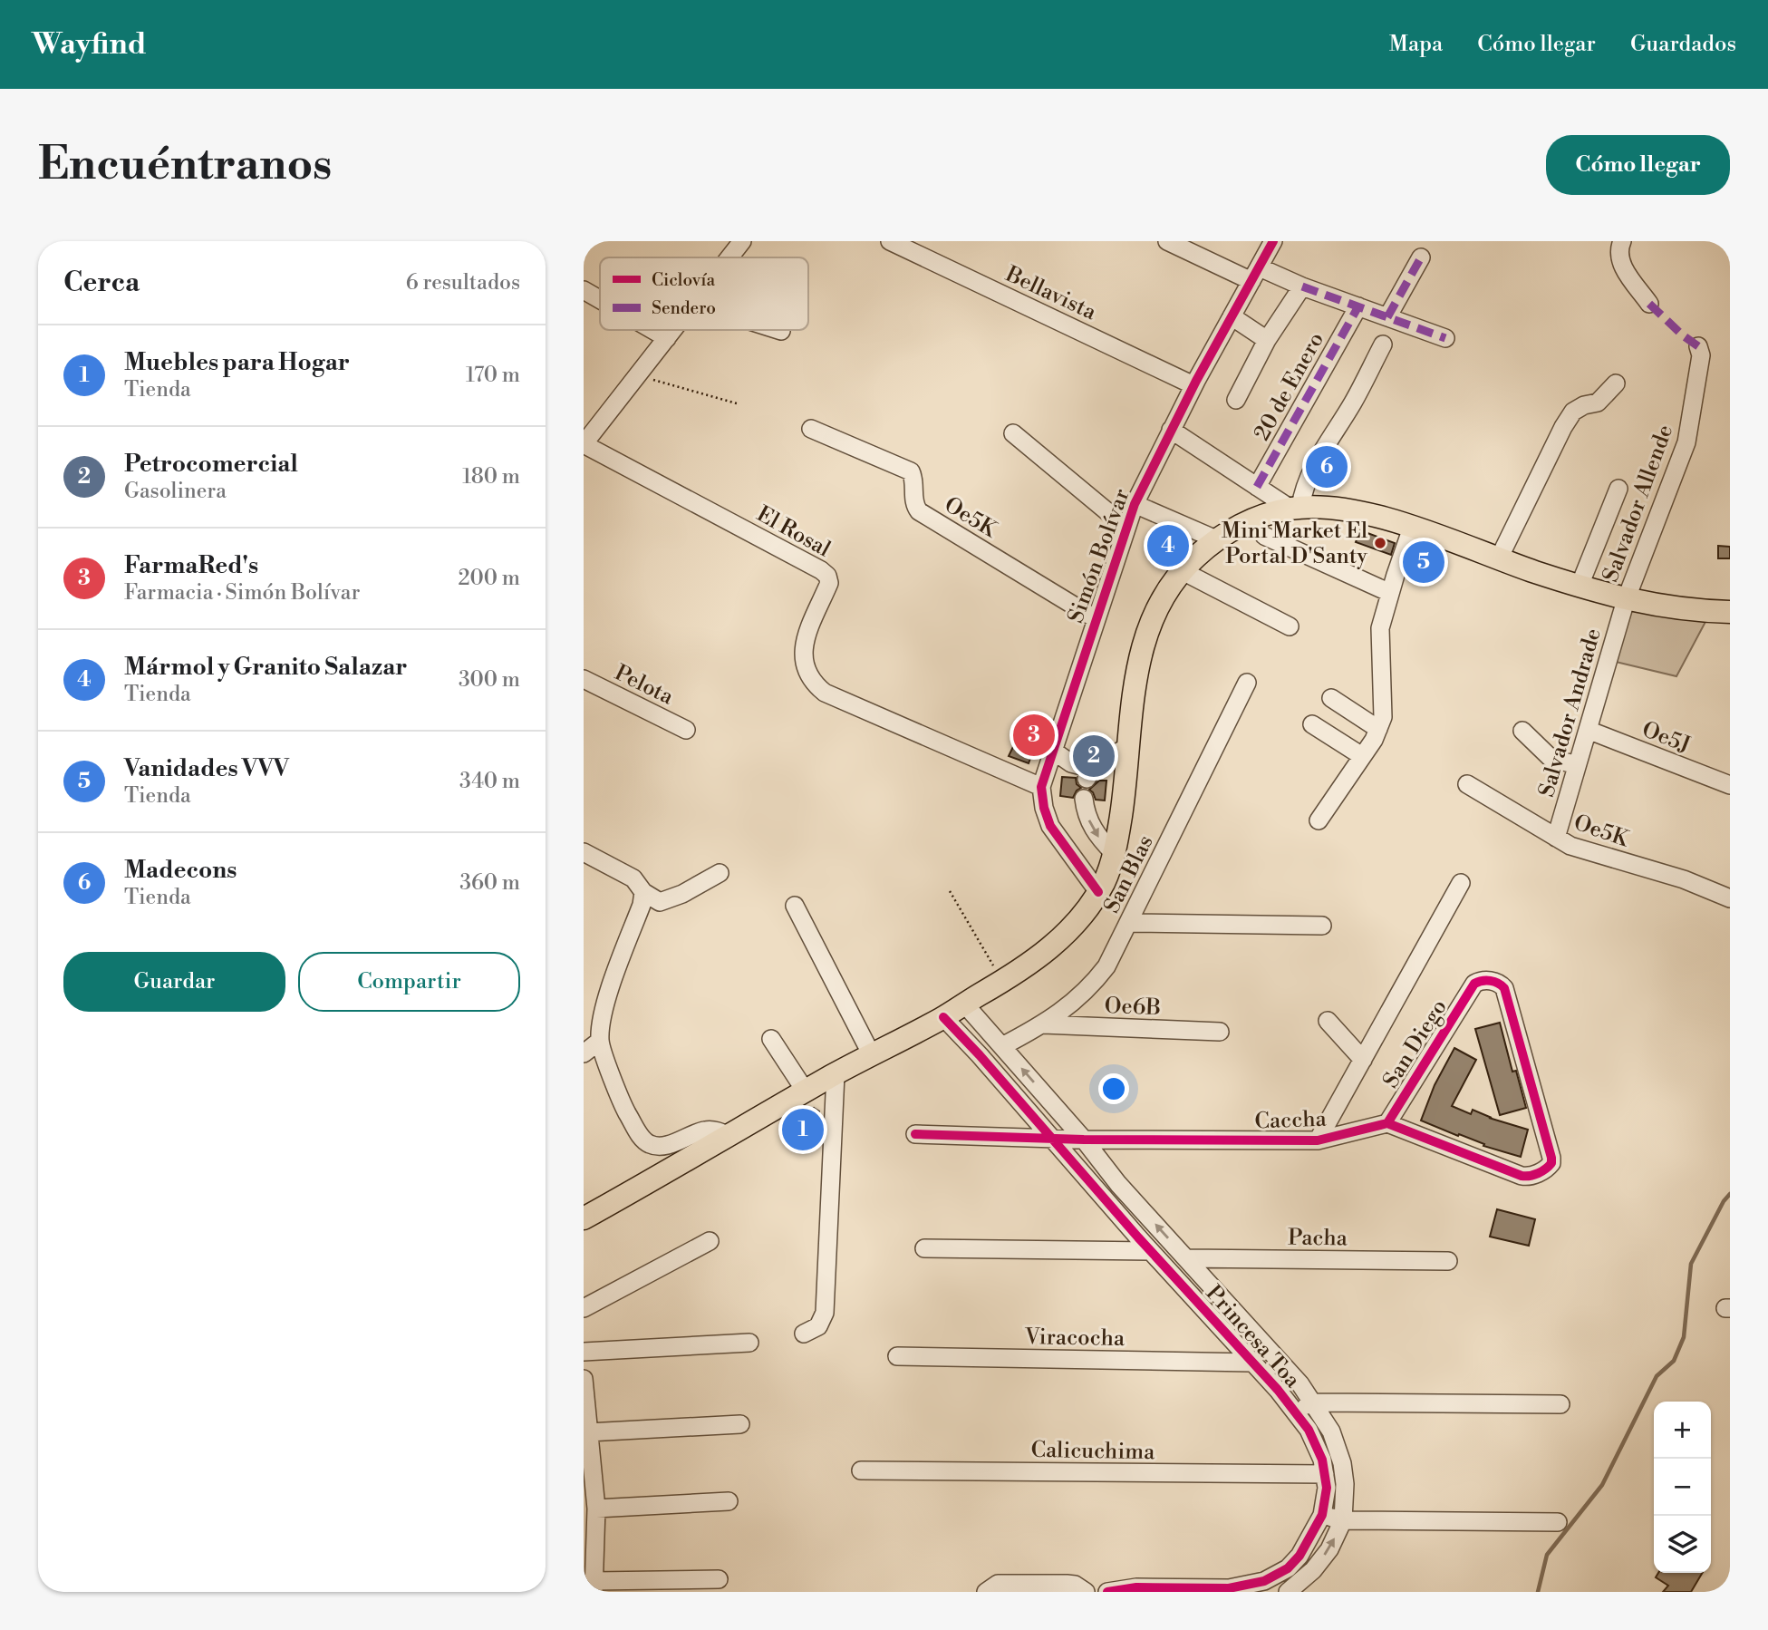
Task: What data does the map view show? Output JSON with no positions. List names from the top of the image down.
{
  "streets": {
    "street": [
      "Bellavista",
      "20 de Enero",
      "Salvador Allende",
      "Oe5K",
      "El Rosal",
      "Simón Bolívar",
      "Pelota",
      "Salvador Andrade",
      "Oe5J",
      "San Blas",
      "Oe6B",
      "San Diego",
      "Caccha",
      "Pacha",
      "Princesa Toa",
      "Viracocha",
      "Calicuchima"
    ]
  },
  "crossings": [
    ["Bellavista", "Simón Bolívar"],
    ["Salvador Allende", "Salvador Andrade"],
    ["Oe5K", "Simón Bolívar"],
    ["Oe5K", "Salvador Andrade"],
    ["El Rosal", "Simón Bolívar"],
    ["Salvador Andrade", "Oe5J"],
    ["San Blas", "Oe6B"],
    ["San Blas", "Princesa Toa"],
    ["San Diego", "Caccha"],
    ["Caccha", "Princesa Toa"],
    ["Pacha", "Princesa Toa"],
    ["Princesa Toa", "Viracocha"],
    ["Princesa Toa", "Calicuchima"]
  ],
  "places": ["Mini Market El Portal D'Santy"],
  "legend": ["Ciclovía", "Sendero"],
  "page": {
    "header": "Wayfind",
    "nav": ["Mapa", "Cómo llegar", "Guardados"],
    "buttons": [
      "Cómo llegar",
      ["Guardar", "Compartir"]
    ],
    "title": "Encuéntranos",
    "heading": ["Cerca", "6 resultados"],
    "list": [
      {
        "mark": "1",
        "name": "Muebles para Hogar",
        "note": "Tienda",
        "value": "170 m"
      },
      {
        "mark": "2",
        "name": "Petrocomercial",
        "note": "Gasolinera",
        "value": "180 m"
      },
      {
        "mark": "3",
        "name": "FarmaRed's",
        "note": "Farmacia · Simón Bolívar",
        "value": "200 m"
      },
      {
        "mark": "4",
        "name": "Mármol y Granito Salazar",
        "note": "Tienda",
        "value": "300 m"
      },
      {
        "mark": "5",
        "name": "Vanidades VVV",
        "note": "Tienda",
        "value": "340 m"
      },
      {
        "mark": "6",
        "name": "Madecons",
        "note": "Tienda",
        "value": "360 m"
      }
    ],
    "pins": [
      "6",
      "4",
      "5",
      "3",
      "2",
      "1"
    ],
    "map_buttons": ["+", "−"]
  }
}
